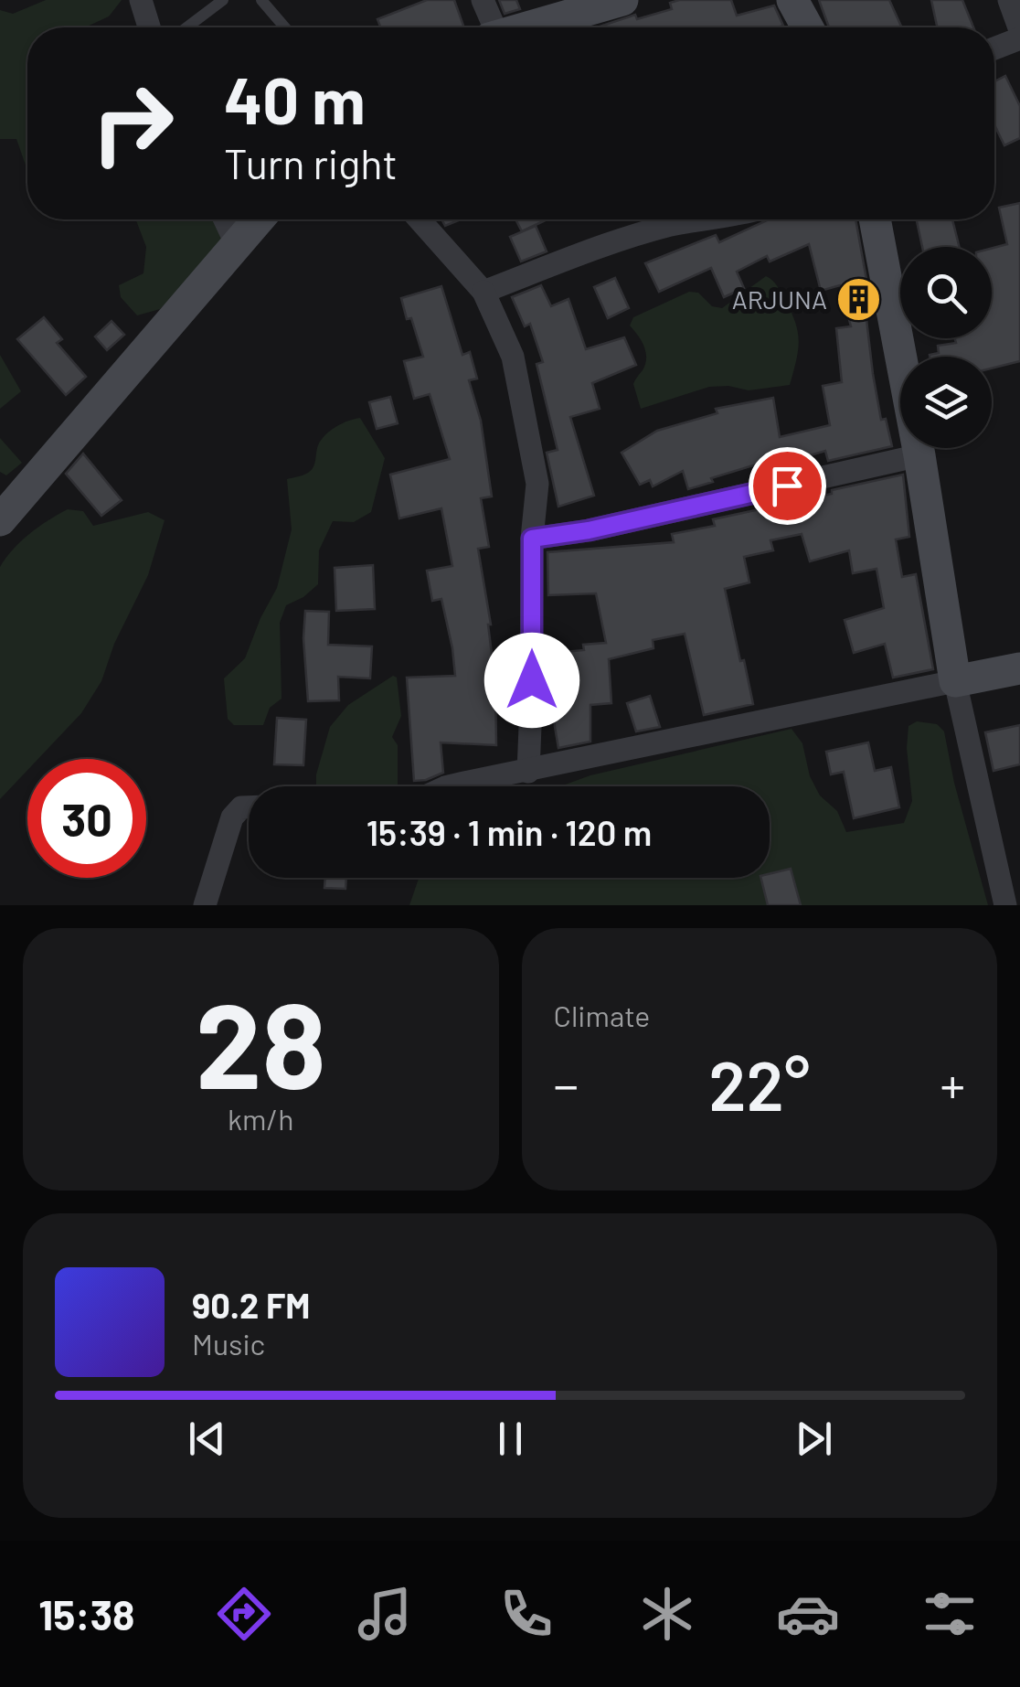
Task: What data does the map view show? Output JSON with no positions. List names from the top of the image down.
{
  "places": {
    "building": ["ARJUNA"]
  },
  "page": {
    "turn": ["40 m", "Turn right"],
    "limit": "30",
    "trip": "15:39 · 1 min · 120 m",
    "tile": [
      ["28", "km/h"],
      "Climate"
    ],
    "heat": ["−", "22°", "+"],
    "song": ["90.2 FM", "Music"],
    "tabs": "15:38"
  }
}
